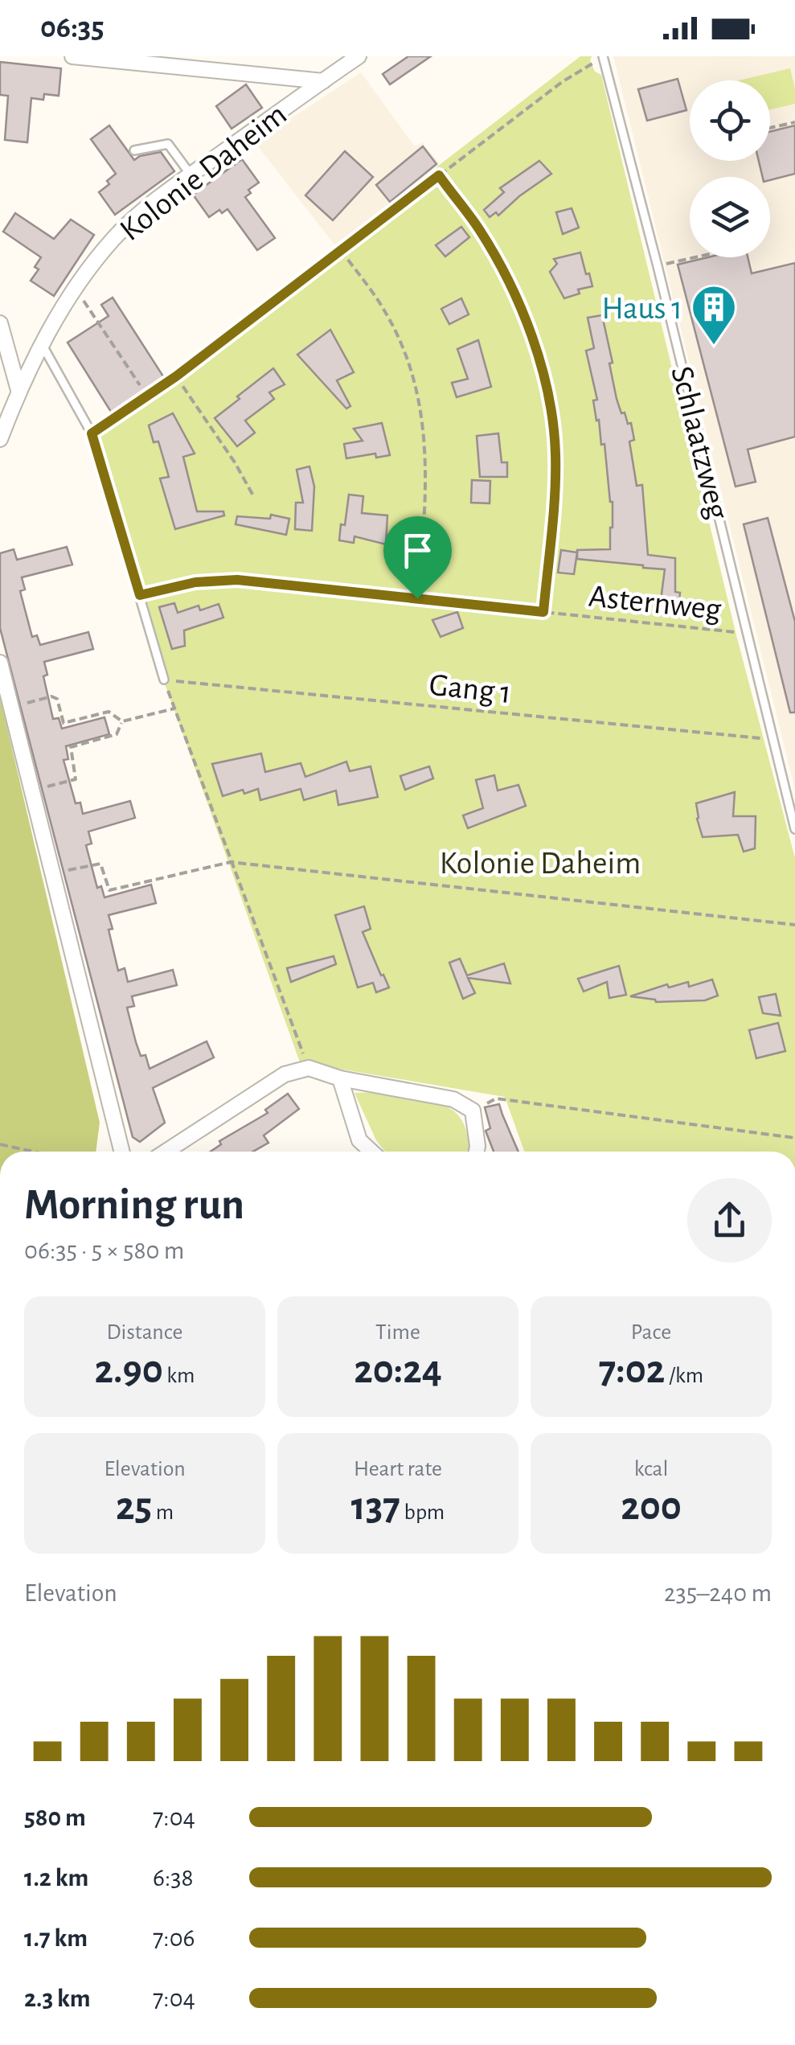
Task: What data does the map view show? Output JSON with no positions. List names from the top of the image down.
{
  "streets": {
    "street": ["Kolonie Daheim"],
    "lane": ["Schlaatzweg"],
    "path": ["Asternweg", "Gang 1"]
  },
  "crossings": [
    ["Schlaatzweg", "Gang 1"]
  ],
  "parks": ["Kolonie Daheim"],
  "places": {
    "building": ["Haus 1"]
  },
  "page": {
    "status": "06:35",
    "heading": ["Morning run", "06:35 · 5 × 580 m"],
    "stats": [
      ["Distance", "2.90 km"],
      ["Time", "20:24"],
      ["Pace", "7:02 /km"],
      ["Elevation", "25 m"],
      ["Heart rate", "137 bpm"],
      ["kcal", "200"]
    ],
    "chart": ["Elevation", "235–240 m"],
    "list": [
      {
        "name": "580 m",
        "note": "7:04"
      },
      {
        "name": "1.2 km",
        "note": "6:38"
      },
      {
        "name": "1.7 km",
        "note": "7:06"
      },
      {
        "name": "2.3 km",
        "note": "7:04"
      }
    ]
  }
}
